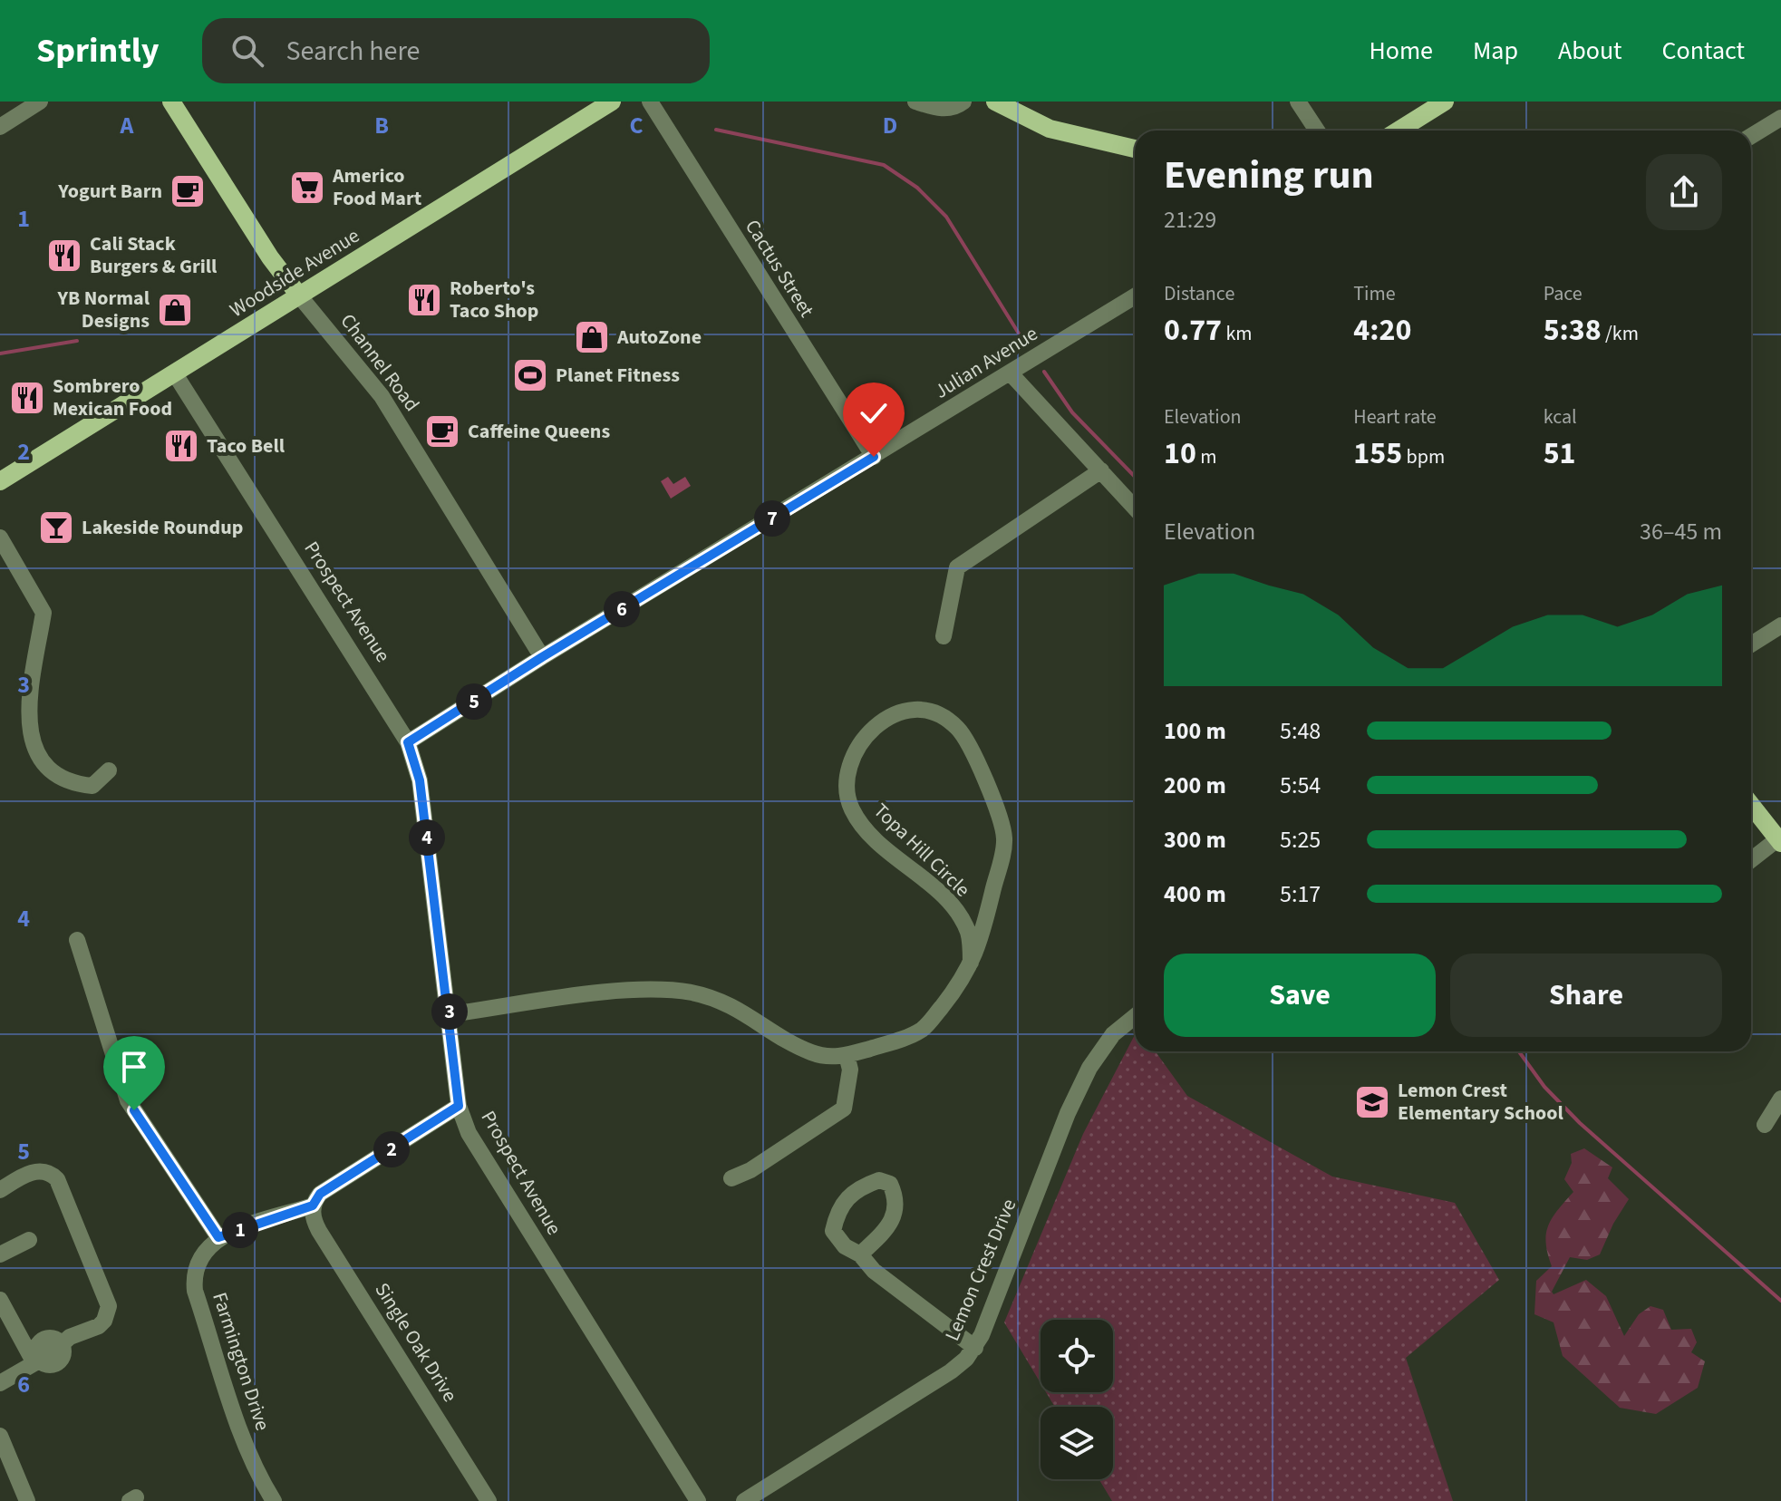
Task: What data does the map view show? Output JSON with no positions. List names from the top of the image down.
{
  "streets": {
    "main road": ["Woodside Avenue", "Channel Road"],
    "street": [
      "Cactus Street",
      "Julian Avenue",
      "Prospect Avenue",
      "Topa Hill Circle",
      "Lemon Crest Drive",
      "Single Oak Drive",
      "Farmington Drive"
    ]
  },
  "crossings": [
    ["Cactus Street", "Julian Avenue"],
    ["Woodside Avenue", "Channel Road"],
    ["Woodside Avenue", "Prospect Avenue"],
    ["Channel Road", "Julian Avenue"],
    ["Julian Avenue", "Prospect Avenue"],
    ["Prospect Avenue", "Topa Hill Circle"]
  ],
  "places": {
    "supermarket": ["Americo Food Mart"],
    "cafe": ["Yogurt Barn", "Caffeine Queens"],
    "restaurant": [
      "Cali Stack Burgers & Grill",
      "Roberto's Taco Shop",
      "Sombrero Mexican Food",
      "Taco Bell"
    ],
    "shop": ["YB Normal Designs", "AutoZone"],
    "sports": ["Planet Fitness"],
    "bar": ["Lakeside Roundup"],
    "school or university": ["Lemon Crest Elementary School"]
  },
  "page": {
    "header": "Sprintly",
    "search": "Search here",
    "nav": [
      "Home",
      "Map",
      "About",
      "Contact"
    ],
    "heading": ["Evening run", "21:29"],
    "stats": [
      ["Distance", "0.77 km"],
      ["Time", "4:20"],
      ["Pace", "5:38 /km"],
      ["Elevation", "10 m"],
      ["Heart rate", "155 bpm"],
      ["kcal", "51"]
    ],
    "pins": [
      "7",
      "6",
      "5",
      "4",
      "3",
      "2",
      "1"
    ],
    "chart": ["Elevation", "36–45 m"],
    "list": [
      {
        "name": "100 m",
        "note": "5:48"
      },
      {
        "name": "200 m",
        "note": "5:54"
      },
      {
        "name": "300 m",
        "note": "5:25"
      },
      {
        "name": "400 m",
        "note": "5:17"
      }
    ],
    "buttons": ["Save", "Share"]
  },
  "grid": {
    "columns": [
      "A",
      "B",
      "C",
      "D"
    ],
    "rows": [
      "1",
      "2",
      "3",
      "4",
      "5",
      "6"
    ]
  }
}
